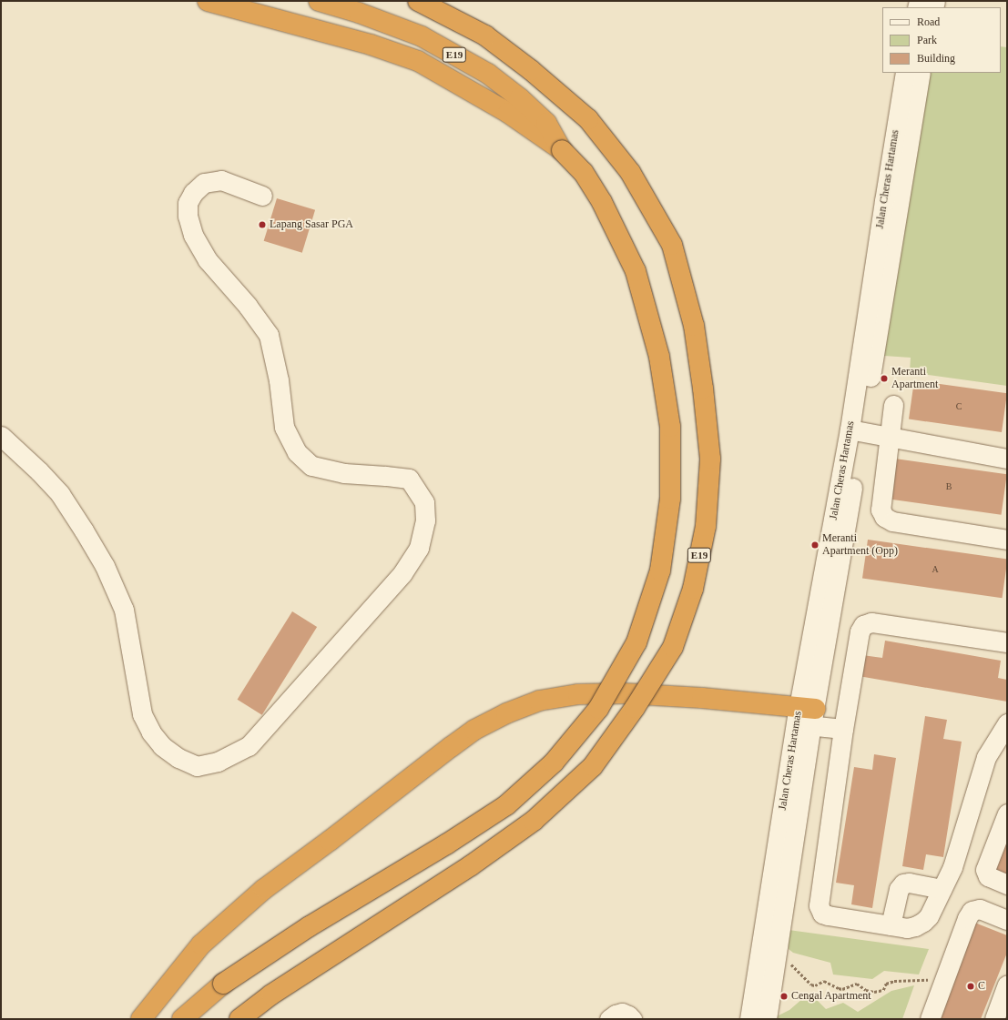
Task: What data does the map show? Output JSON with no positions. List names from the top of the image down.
{
  "streets": {
    "highway": ["E19"],
    "street": ["Jalan Cheras Hartamas"]
  },
  "places": [
    "Lapang Sasar PGA",
    "Meranti Apartment",
    "Meranti Apartment (Opp)",
    "C",
    "Cengal Apartment"
  ],
  "house_numbers": ["C", "B", "A"],
  "legend": ["Road", "Park", "Building"]
}
